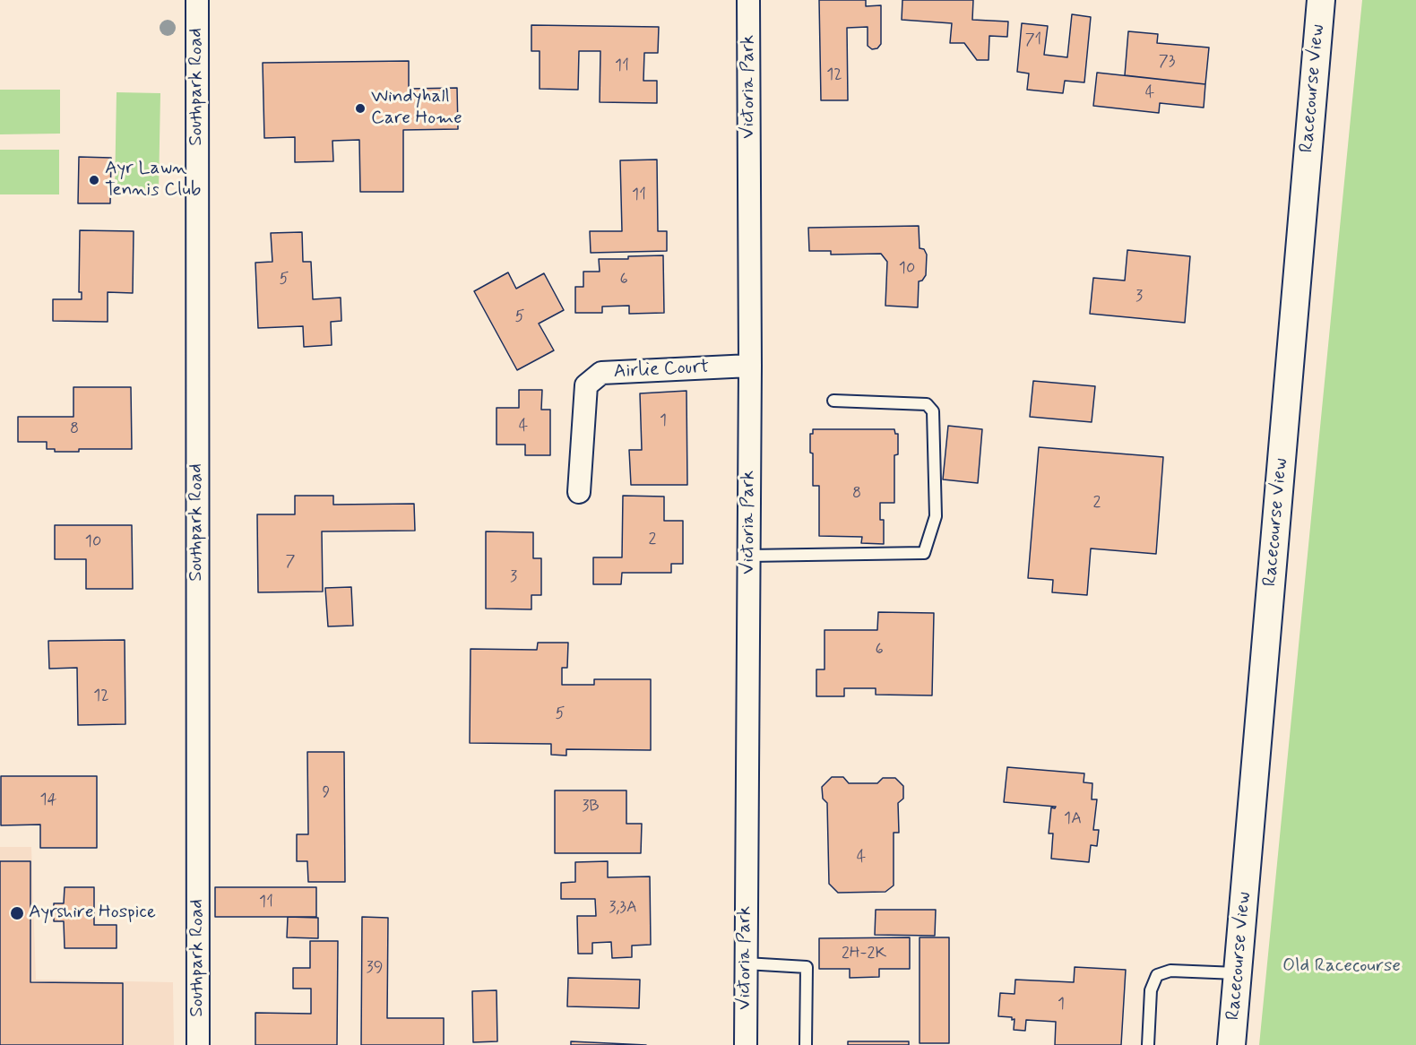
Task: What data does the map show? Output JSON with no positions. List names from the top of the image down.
{
  "streets": {
    "street": [
      "Southpark Road",
      "Victoria Park",
      "Racecourse View",
      "Airlie Court"
    ]
  },
  "crossings": [
    ["Victoria Park", "Airlie Court"]
  ],
  "parks": ["Old Racecourse"],
  "places": ["Windyhall Care Home", "Ayr Lawn Tennis Club", "Ayrshire Hospice"],
  "house_numbers": [
    "71",
    "73",
    "11",
    "12",
    "4",
    "11",
    "10",
    "5",
    "6",
    "3",
    "5",
    "1",
    "4",
    "8",
    "8",
    "2",
    "2",
    "10",
    "7",
    "3",
    "6",
    "12",
    "5",
    "9",
    "14",
    "3B",
    "1A",
    "4",
    "11",
    "3,3A",
    "2H-2K",
    "39",
    "1"
  ]
}
